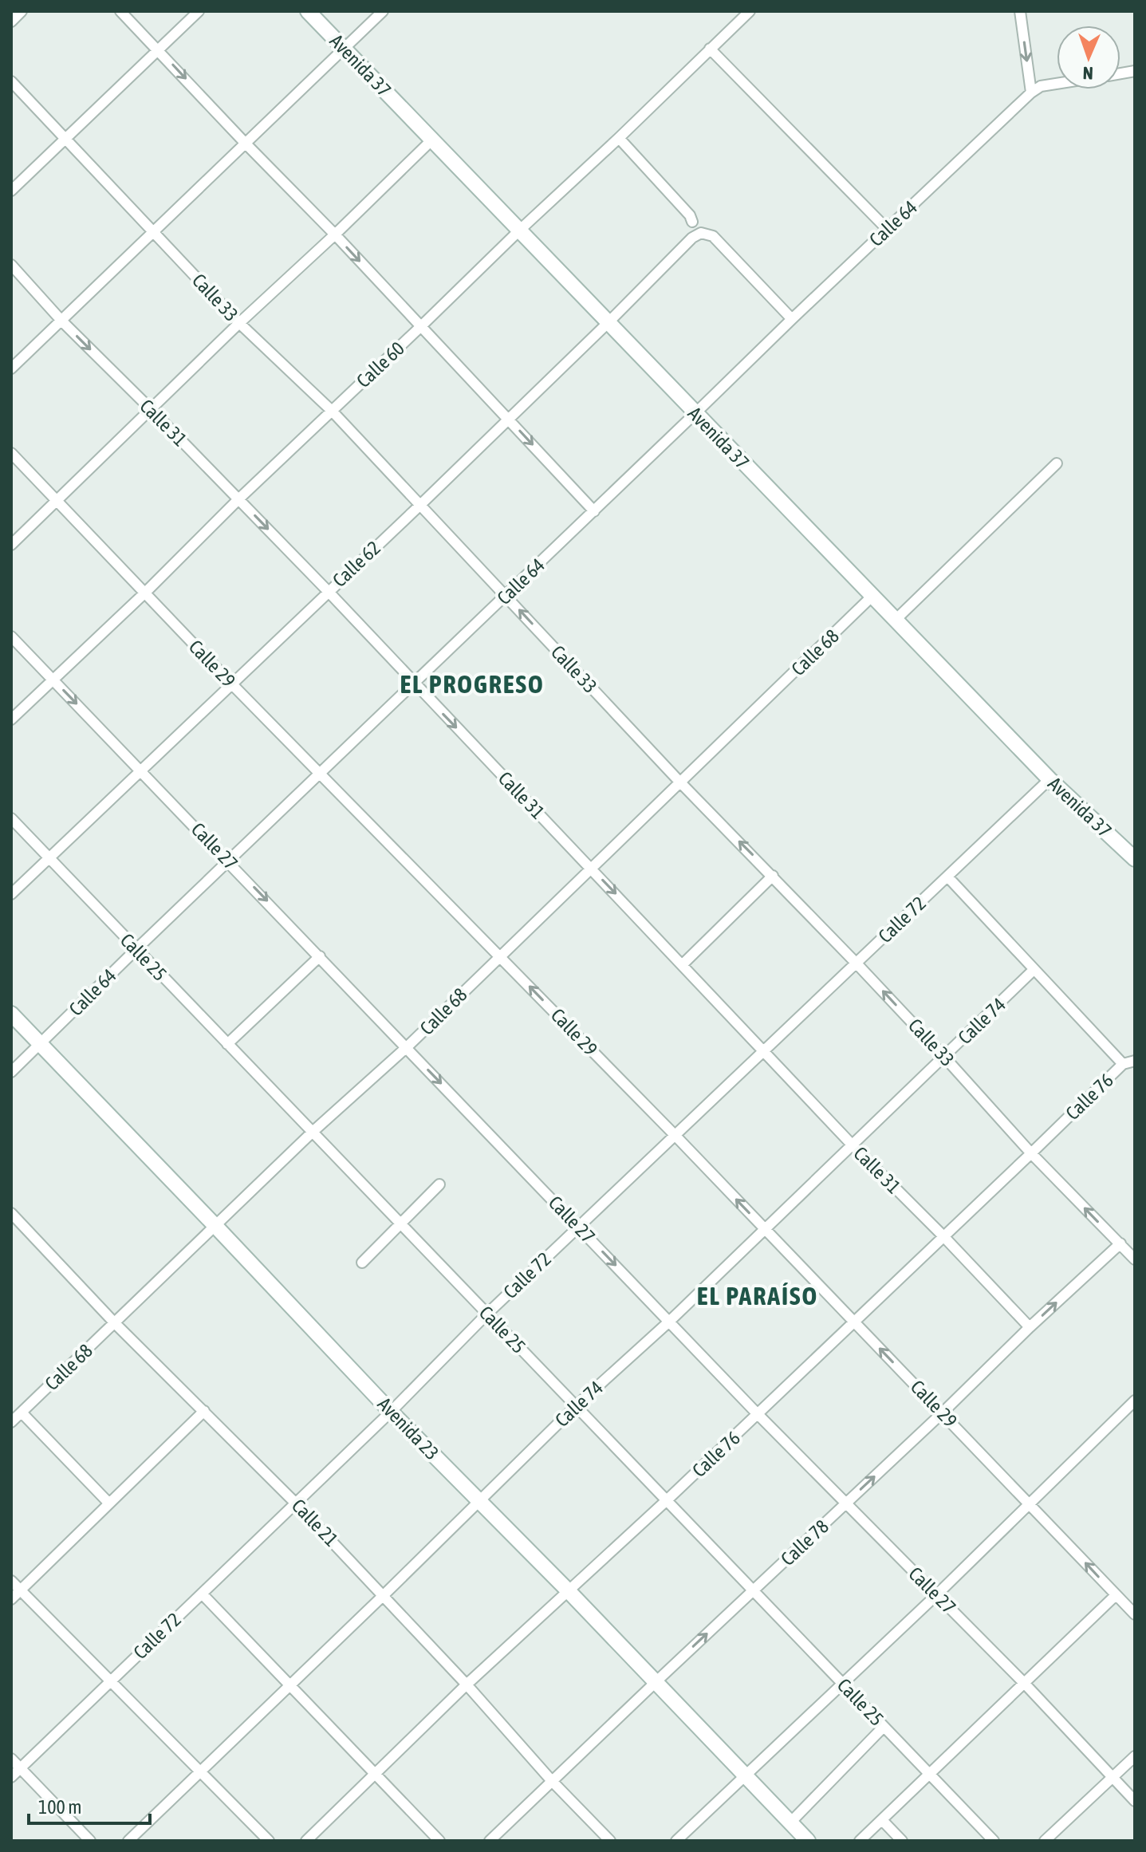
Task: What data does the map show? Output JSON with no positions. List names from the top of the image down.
{
  "streets": {
    "street": [
      "Avenida 37",
      "Calle 64",
      "Calle 33",
      "Calle 60",
      "Calle 31",
      "Calle 62",
      "Calle 68",
      "Calle 29",
      "Calle 27",
      "Calle 72",
      "Calle 25",
      "Calle 74",
      "Calle 76",
      "Avenida 23",
      "Calle 21",
      "Calle 78"
    ]
  },
  "crossings": [
    ["Avenida 37", "Calle 64"],
    ["Avenida 37", "Calle 60"],
    ["Avenida 37", "Calle 62"],
    ["Avenida 37", "Calle 68"],
    ["Avenida 37", "Calle 72"],
    ["Calle 64", "Calle 33"],
    ["Calle 64", "Calle 31"],
    ["Calle 64", "Calle 62"],
    ["Calle 64", "Calle 29"],
    ["Calle 64", "Calle 27"],
    ["Calle 64", "Calle 25"],
    ["Calle 64", "Avenida 23"],
    ["Calle 33", "Calle 60"],
    ["Calle 33", "Calle 62"],
    ["Calle 33", "Calle 68"],
    ["Calle 33", "Calle 72"],
    ["Calle 33", "Calle 74"],
    ["Calle 33", "Calle 76"],
    ["Calle 33", "Calle 78"],
    ["Calle 60", "Calle 31"],
    ["Calle 60", "Calle 29"],
    ["Calle 60", "Calle 27"],
    ["Calle 31", "Calle 62"],
    ["Calle 31", "Calle 68"],
    ["Calle 31", "Calle 72"],
    ["Calle 31", "Calle 74"],
    ["Calle 31", "Calle 76"],
    ["Calle 31", "Calle 78"],
    ["Calle 62", "Calle 29"],
    ["Calle 62", "Calle 27"],
    ["Calle 62", "Calle 25"],
    ["Calle 68", "Calle 29"],
    ["Calle 68", "Calle 27"],
    ["Calle 68", "Calle 25"],
    ["Calle 68", "Avenida 23"],
    ["Calle 68", "Calle 21"],
    ["Calle 29", "Calle 72"],
    ["Calle 29", "Calle 74"],
    ["Calle 29", "Calle 76"],
    ["Calle 29", "Calle 78"],
    ["Calle 27", "Calle 72"],
    ["Calle 27", "Calle 74"],
    ["Calle 27", "Calle 76"],
    ["Calle 27", "Calle 78"],
    ["Calle 72", "Calle 25"],
    ["Calle 72", "Avenida 23"],
    ["Calle 72", "Calle 21"],
    ["Calle 25", "Calle 74"],
    ["Calle 25", "Calle 76"],
    ["Calle 25", "Calle 78"],
    ["Calle 74", "Avenida 23"],
    ["Calle 74", "Calle 21"],
    ["Calle 76", "Avenida 23"],
    ["Calle 76", "Calle 21"],
    ["Avenida 23", "Calle 78"],
    ["Calle 21", "Calle 78"]
  ],
  "one_way": [
    "Calle 33",
    "Calle 31",
    "Calle 29",
    "Calle 27",
    "Calle 78"
  ],
  "districts": ["EL PROGRESO", "EL PARAÍSO"],
  "scale_bar": "100 m",
  "north": "bottom"
}
